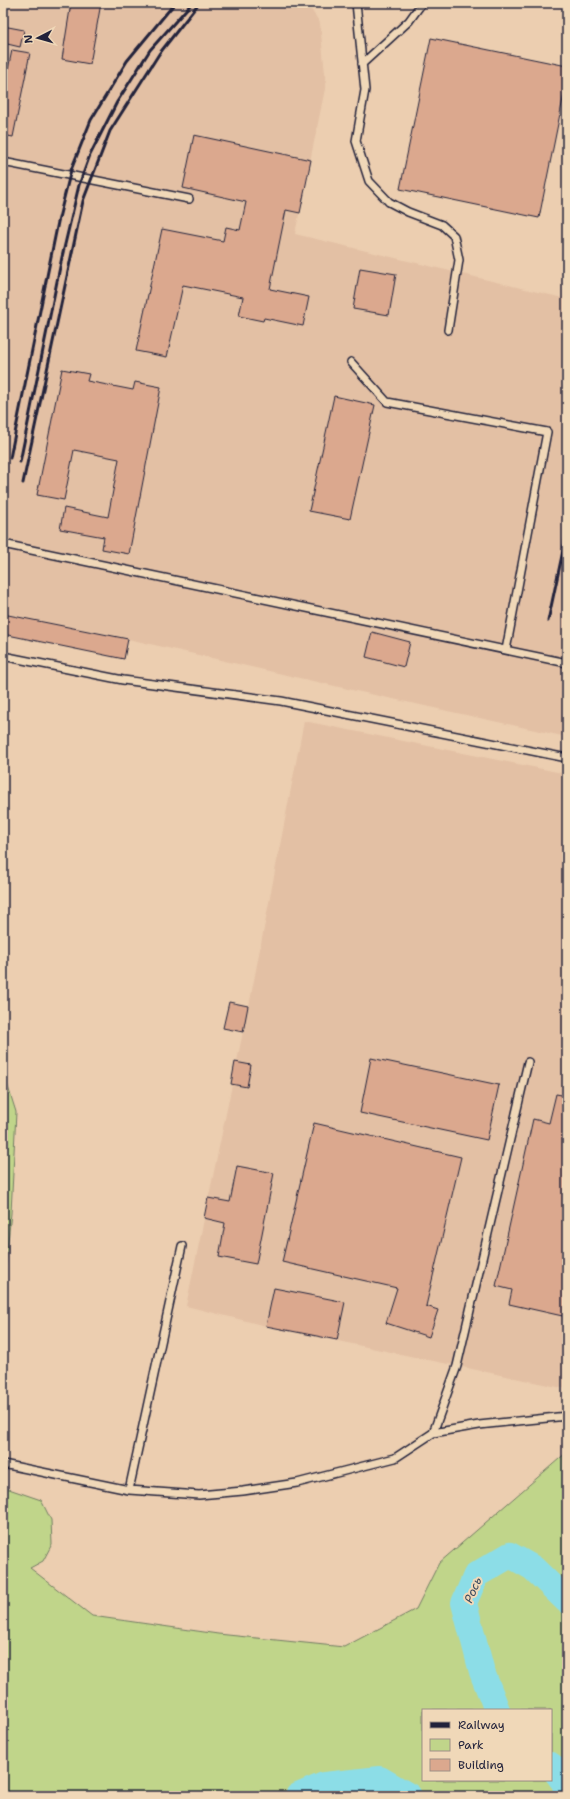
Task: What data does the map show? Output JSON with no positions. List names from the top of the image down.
{
  "water": ["Рось"],
  "legend": ["Railway", "Park", "Building"],
  "north": "left"
}
